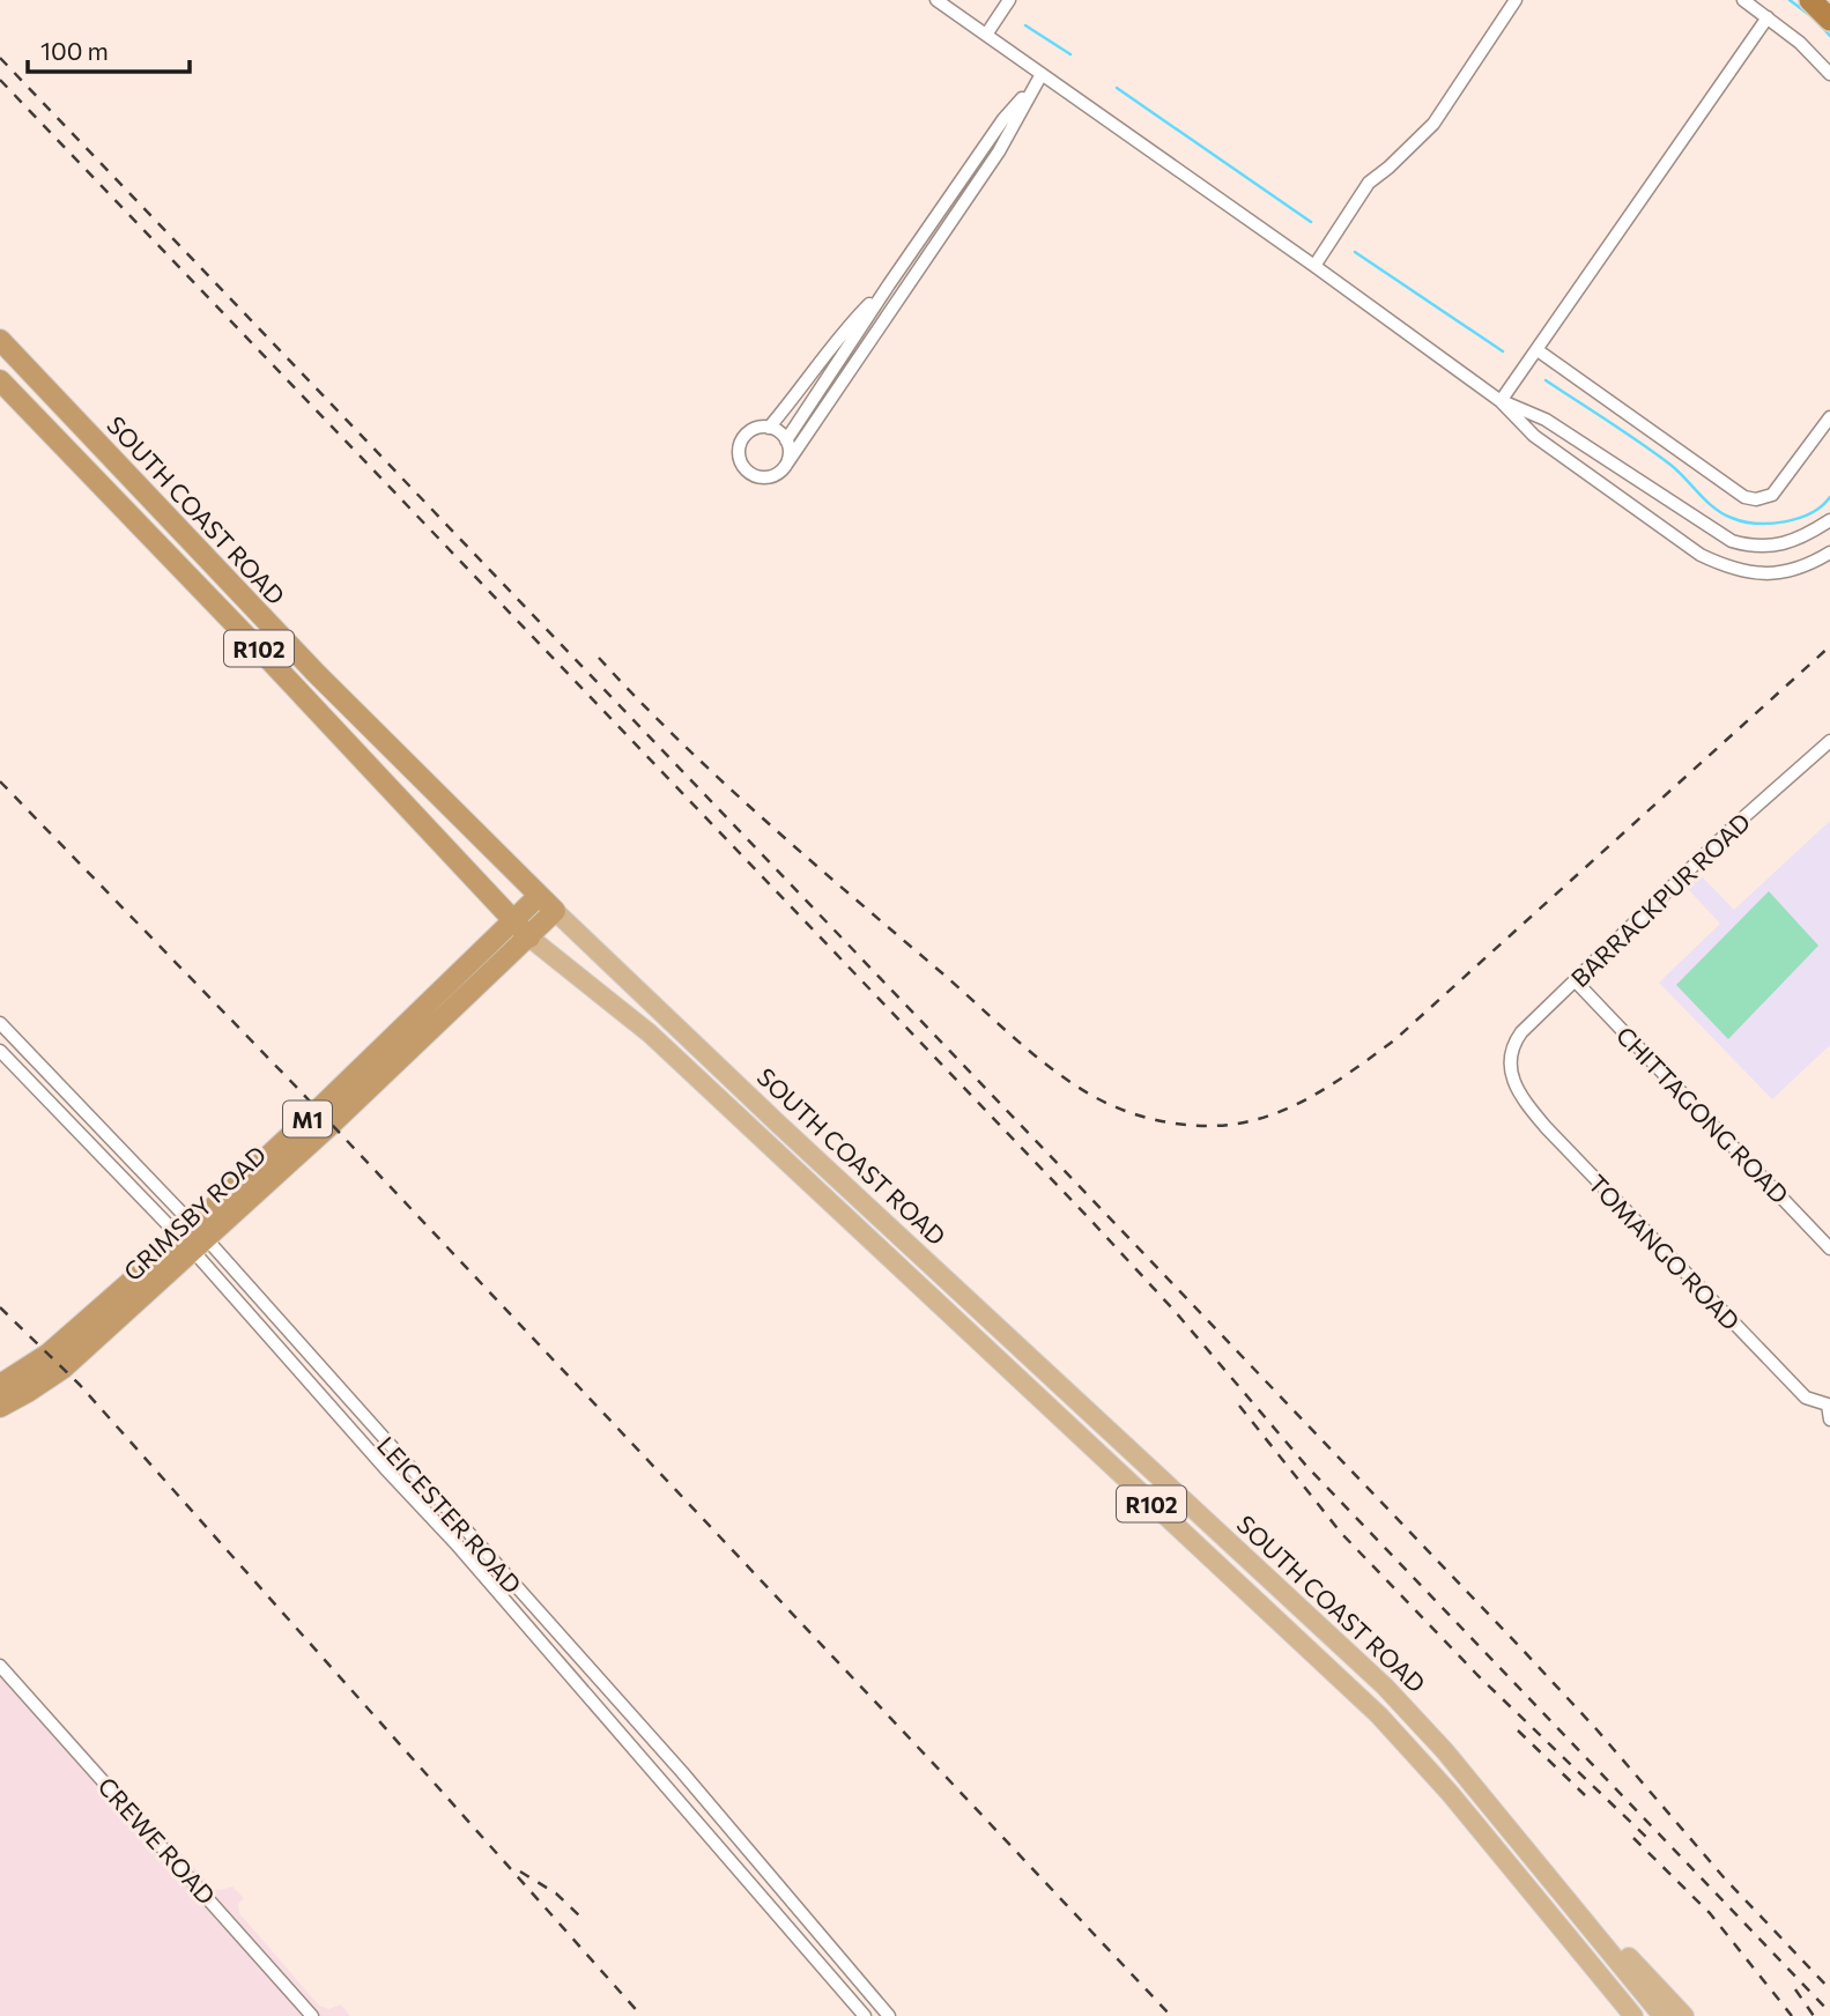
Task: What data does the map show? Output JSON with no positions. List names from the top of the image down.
{
  "streets": {
    "highway": [
      "SOUTH COAST ROAD",
      "R102",
      "M1",
      "GRIMSBY ROAD"
    ],
    "street": [
      "BARRACKPUR ROAD",
      "CHITTAGONG ROAD",
      "TOMANGO ROAD",
      "LEICESTER ROAD",
      "CREWE ROAD"
    ]
  },
  "crossings": [
    ["SOUTH COAST ROAD", "GRIMSBY ROAD"],
    ["BARRACKPUR ROAD", "CHITTAGONG ROAD"],
    ["BARRACKPUR ROAD", "TOMANGO ROAD"],
    ["GRIMSBY ROAD", "LEICESTER ROAD"]
  ],
  "scale_bar": "100 m"
}
